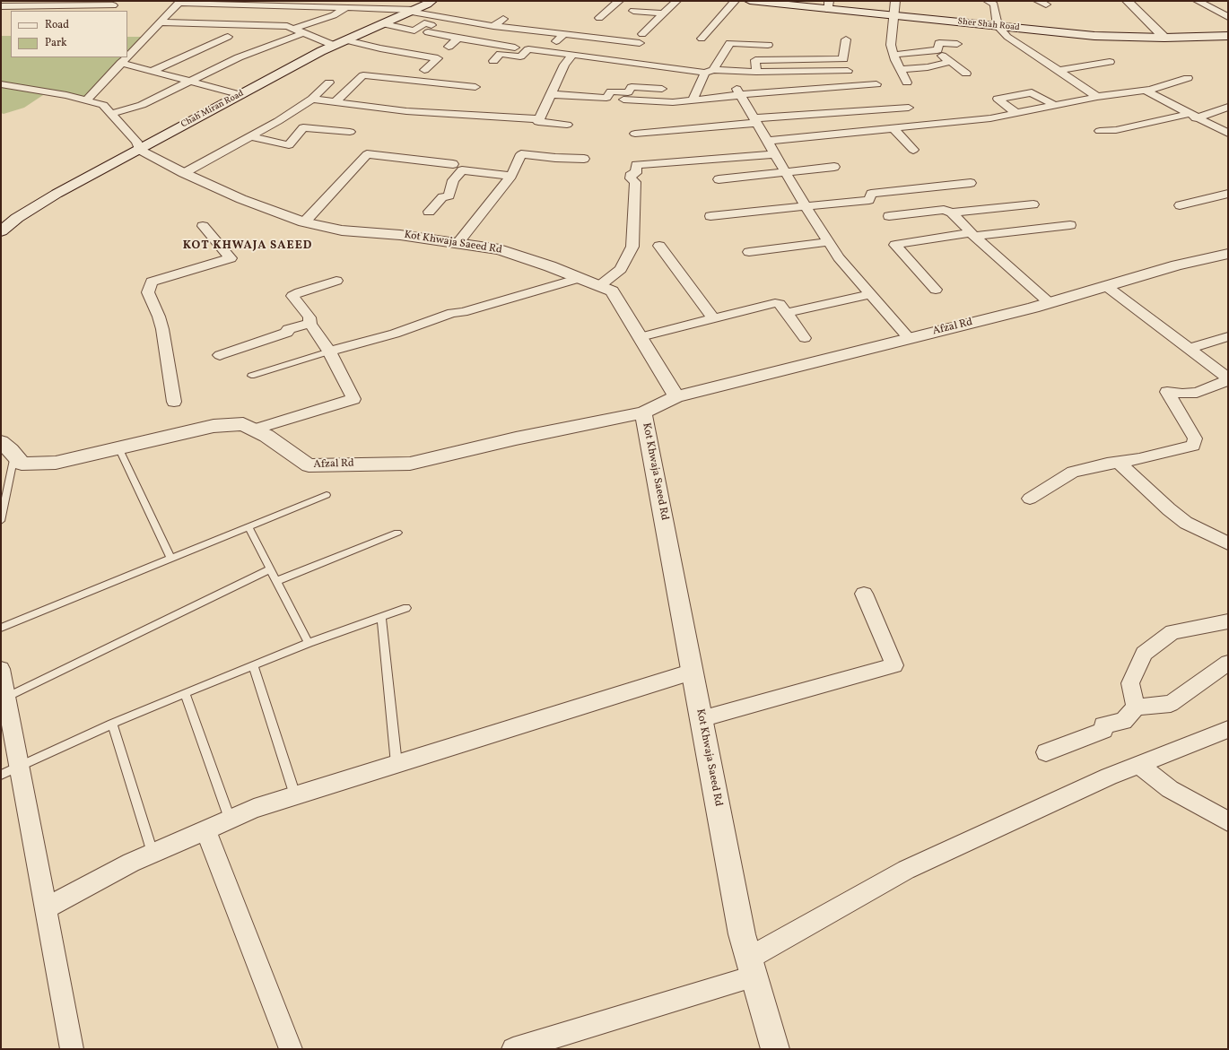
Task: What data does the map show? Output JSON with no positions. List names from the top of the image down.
{
  "streets": {
    "street": [
      "Sher Shah Road",
      "Chah Miran Road",
      "Kot Khwaja Saeed Rd",
      "Afzal Rd"
    ]
  },
  "crossings": [
    ["Chah Miran Road", "Kot Khwaja Saeed Rd"],
    ["Kot Khwaja Saeed Rd", "Afzal Rd"]
  ],
  "districts": ["KOT KHWAJA SAEED"],
  "legend": ["Road", "Park"]
}
